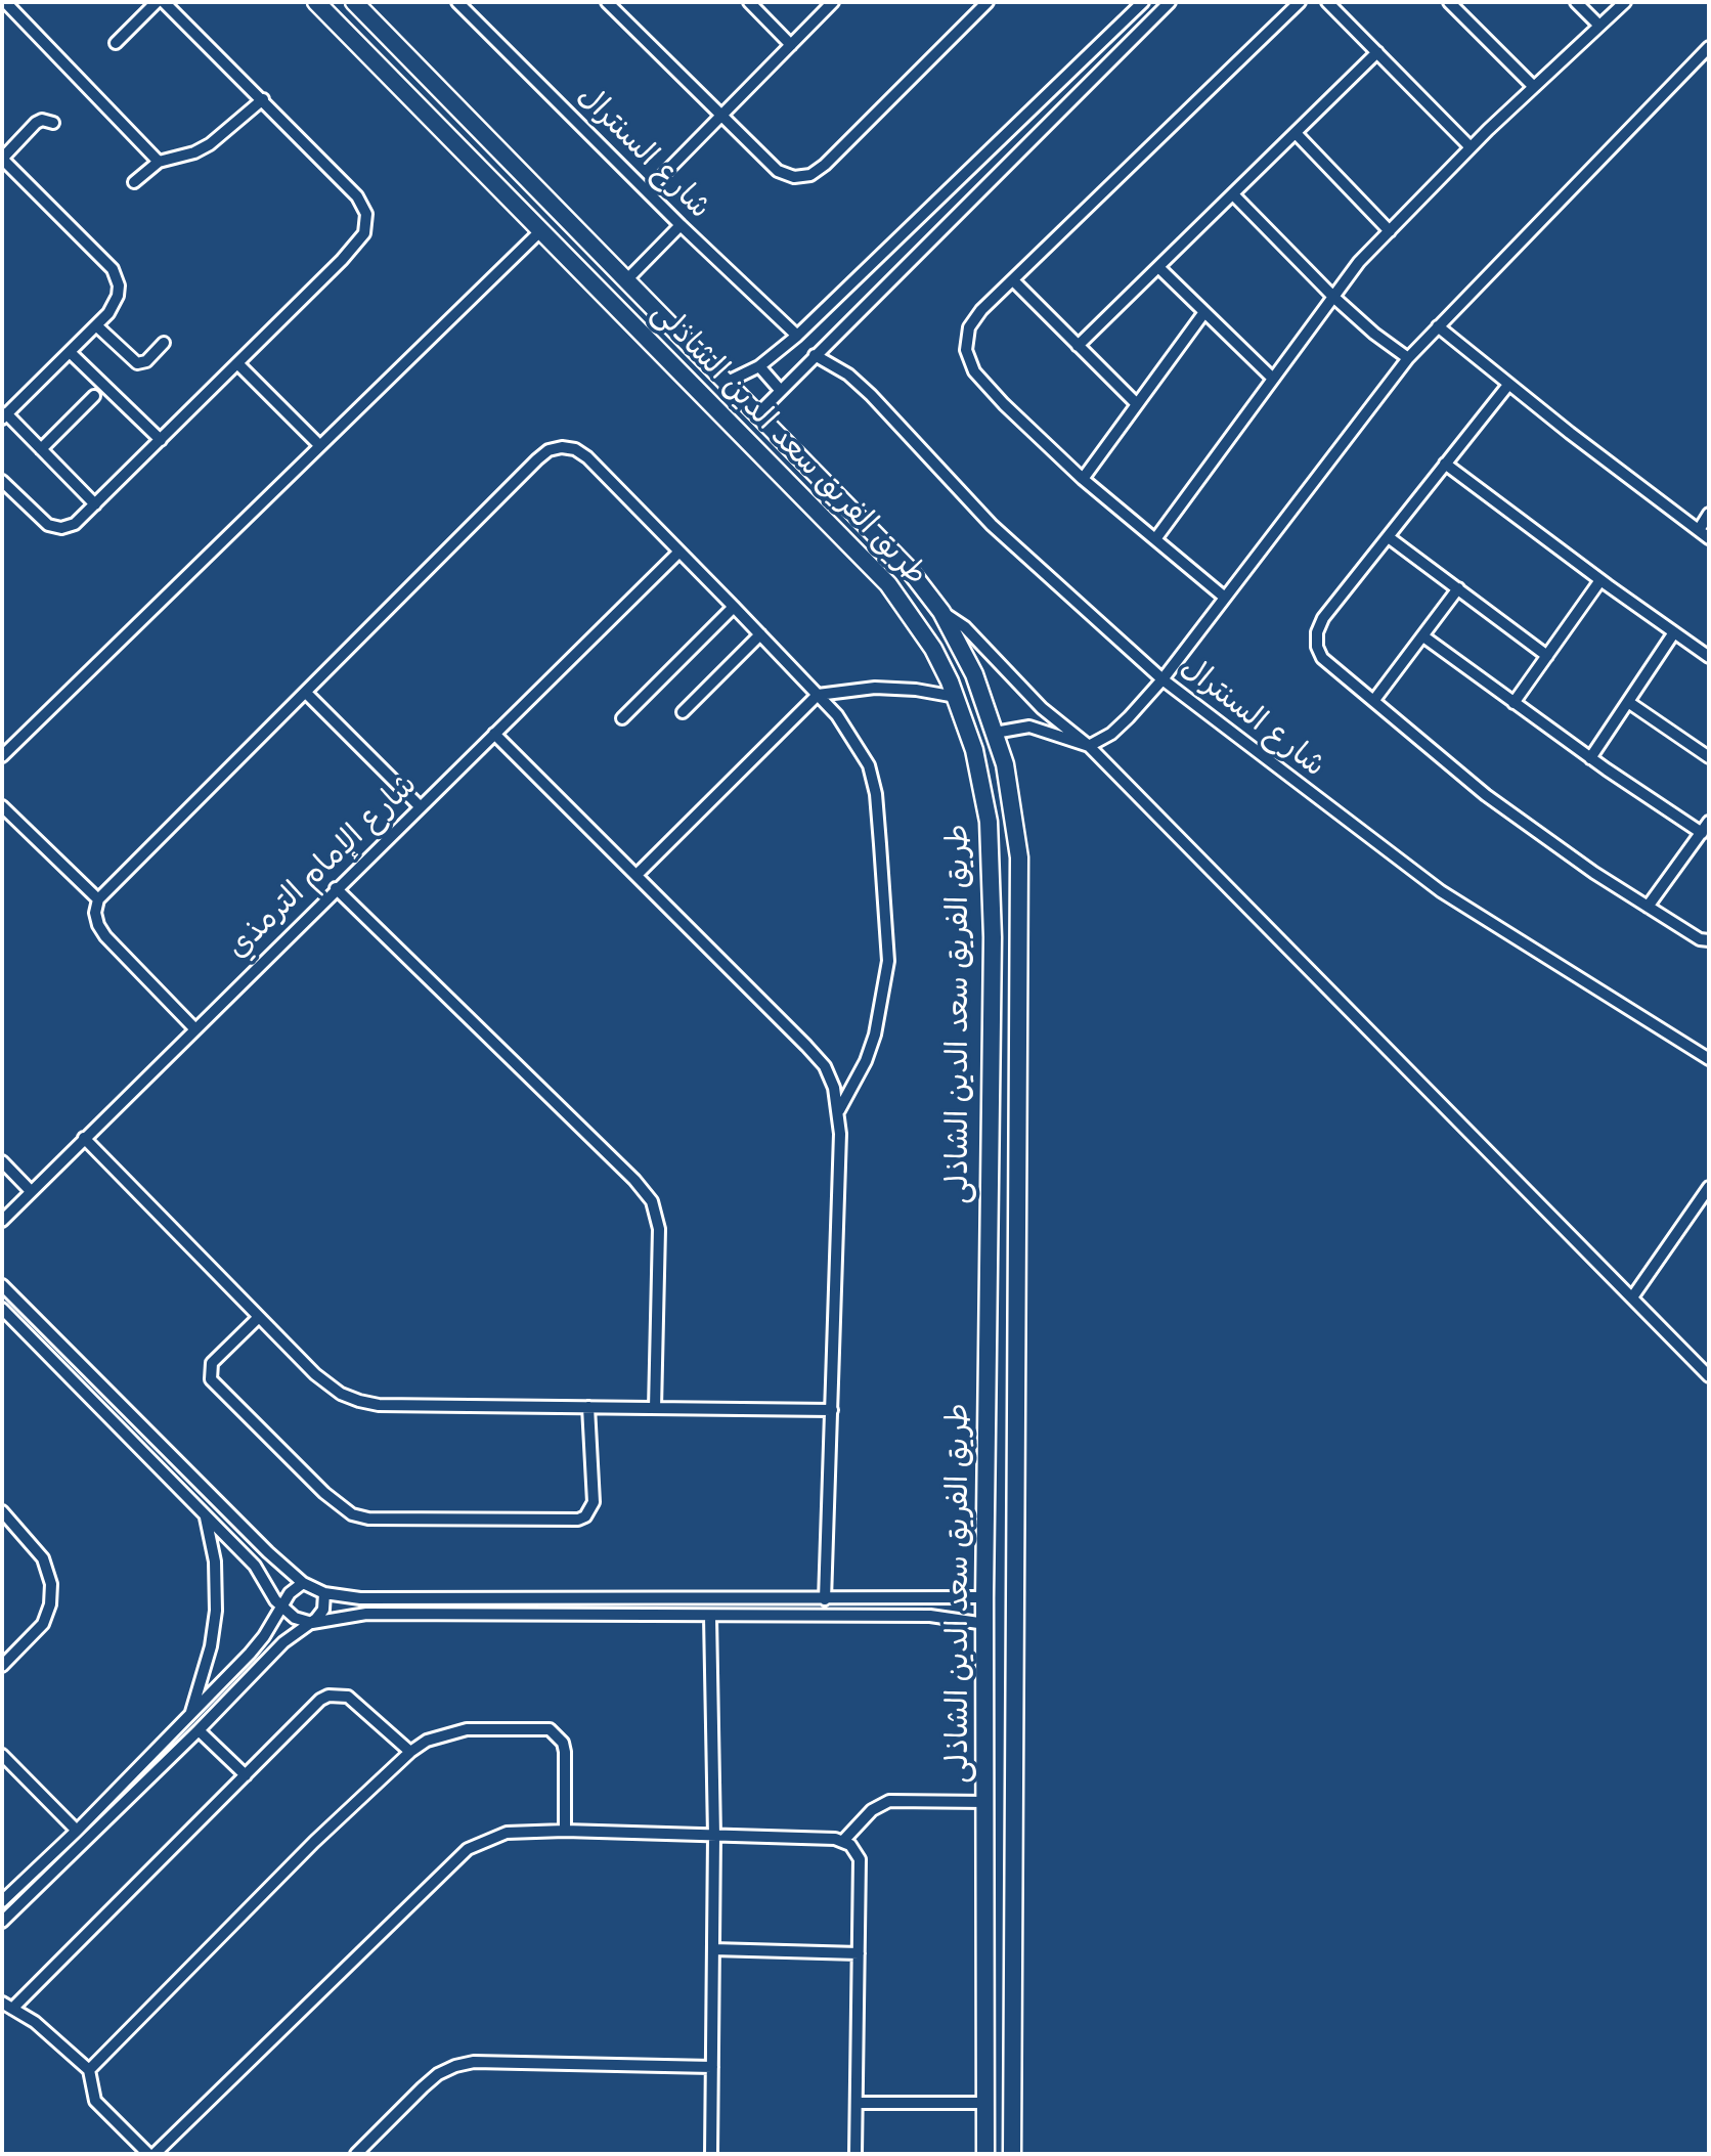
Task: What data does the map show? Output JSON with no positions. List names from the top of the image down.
{
  "streets": {
    "street": ["شارع السنترال", "طريق الفريق سعد الدين الشاذلى", "شارع الإمام الترمذي"]
  }
}
